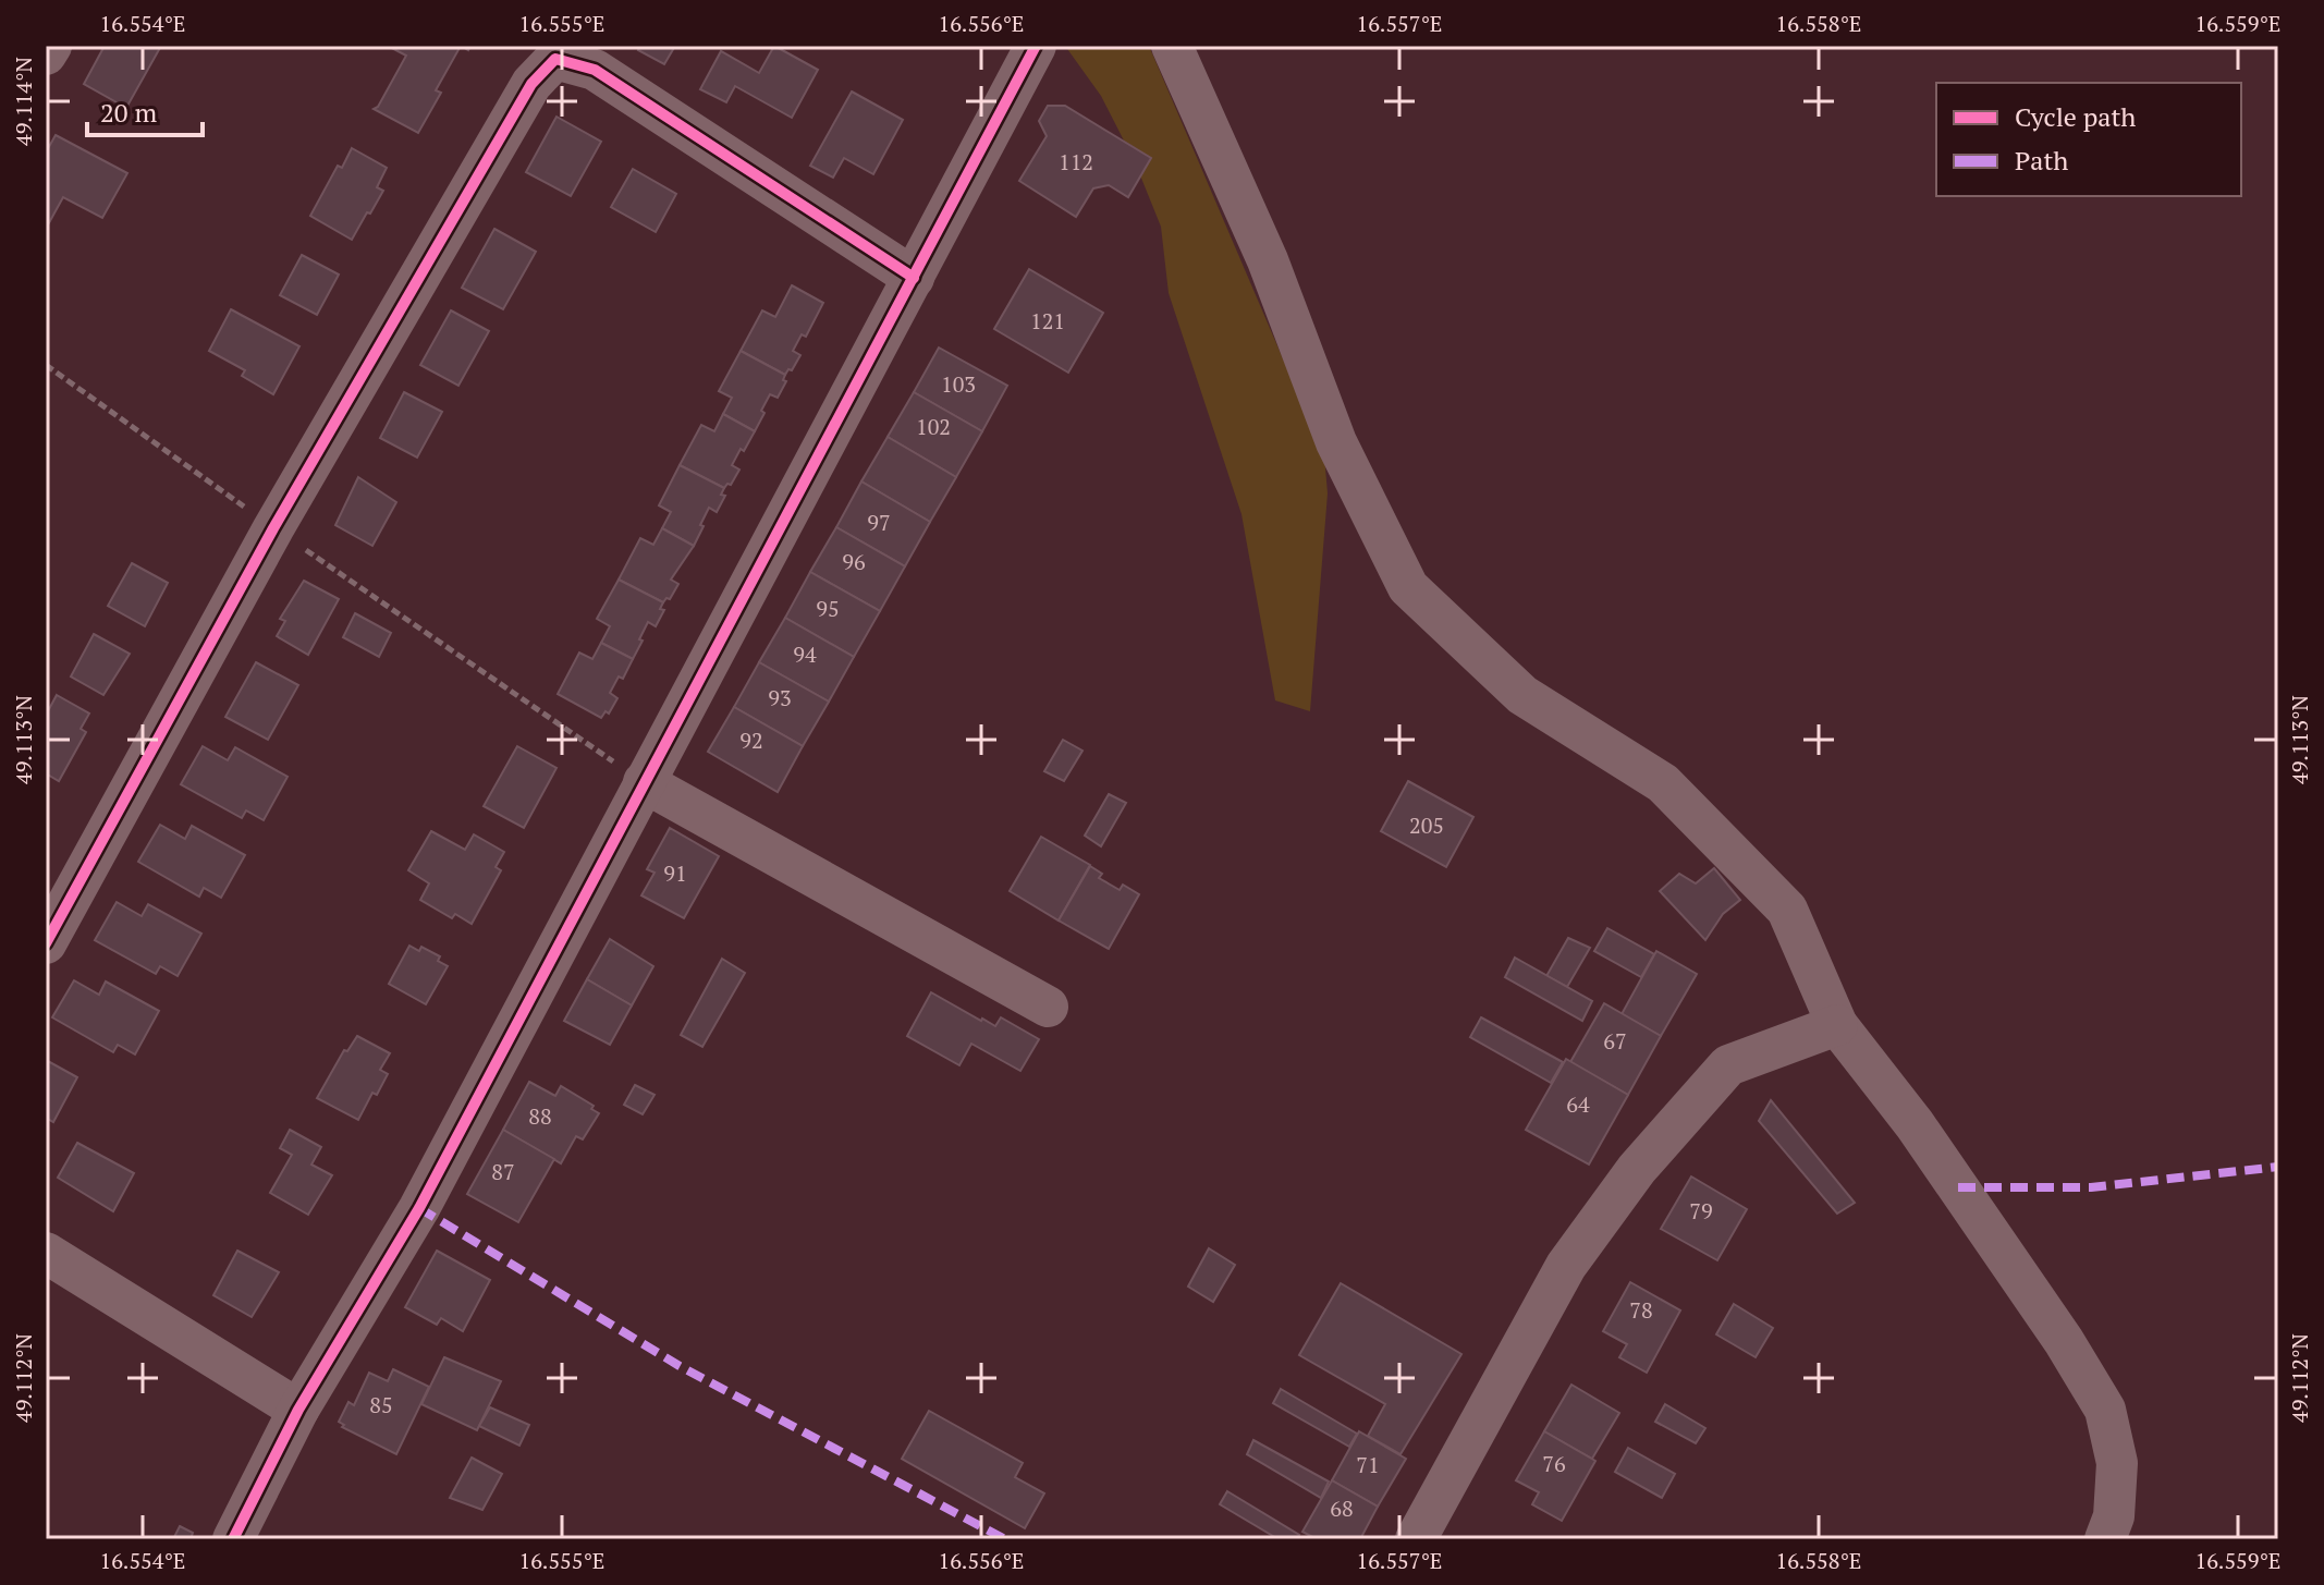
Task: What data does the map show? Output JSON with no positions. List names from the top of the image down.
{
  "house_numbers": [
    "112",
    "121",
    "103",
    "102",
    "97",
    "96",
    "95",
    "94",
    "93",
    "92",
    "205",
    "91",
    "67",
    "64",
    "88",
    "87",
    "79",
    "78",
    "85",
    "76",
    "71",
    "68"
  ],
  "legend": ["Cycle path", "Path"],
  "scale_bar": "20 m",
  "coordinates": [
    "16.554°E",
    "16.555°E",
    "16.556°E",
    "16.557°E",
    "16.558°E",
    "16.559°E",
    "49.114°N",
    "49.113°N",
    "49.112°N"
  ]
}
